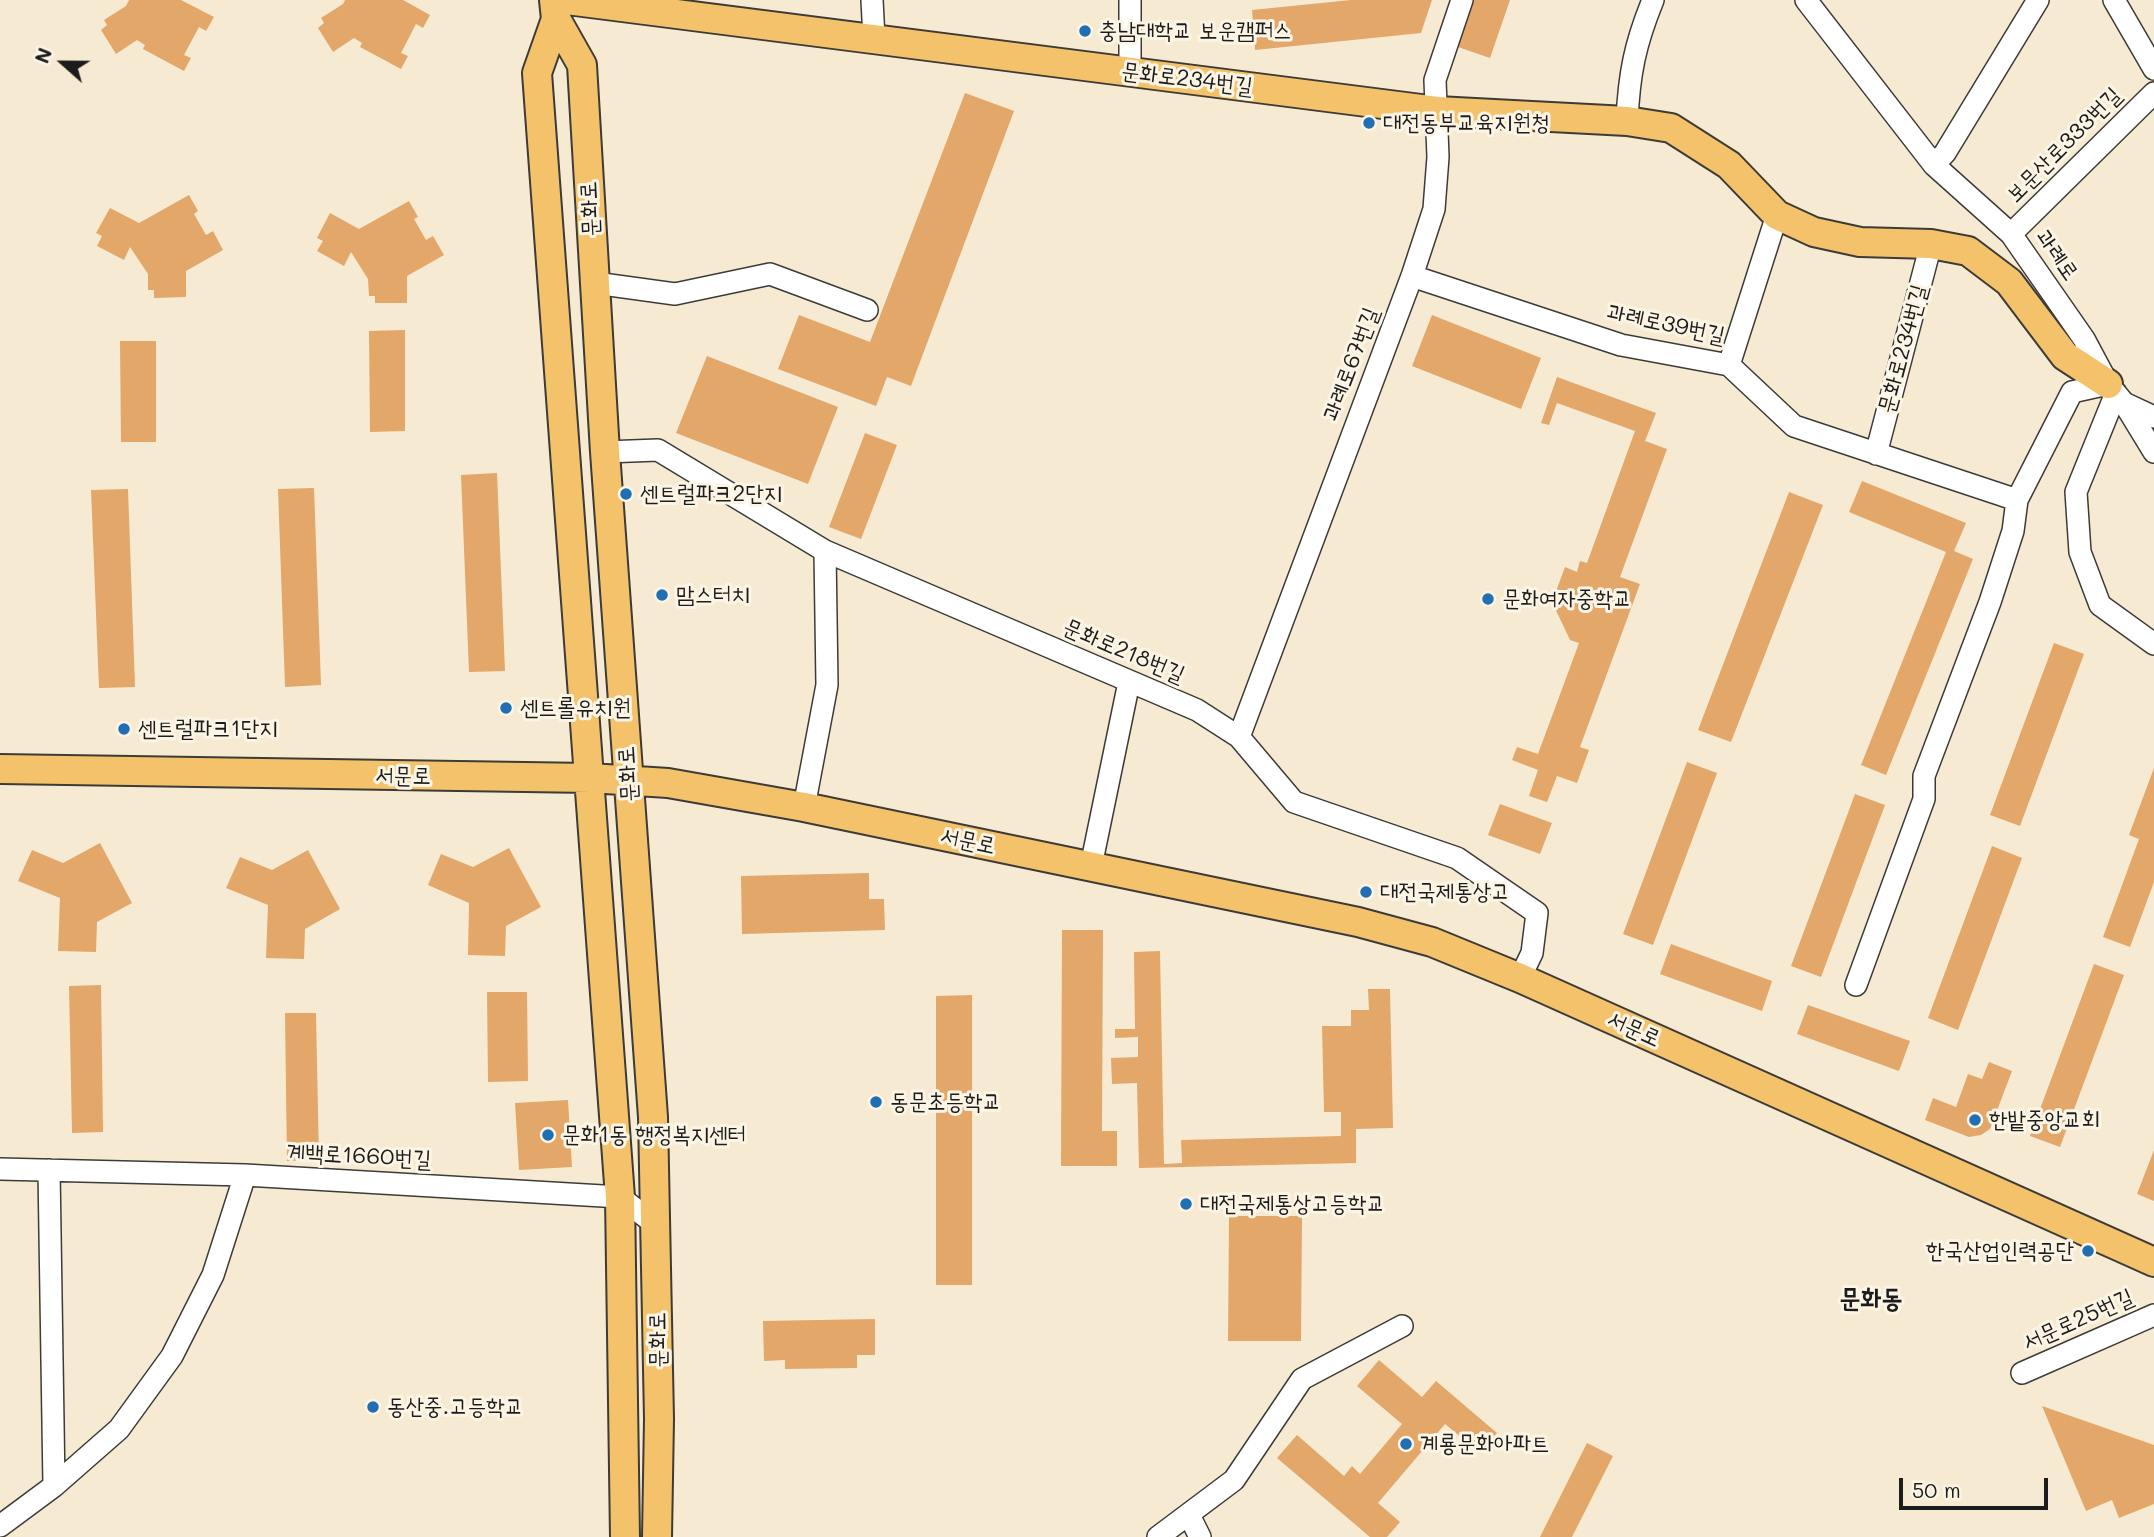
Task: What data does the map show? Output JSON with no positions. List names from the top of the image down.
{
  "streets": {
    "main road": ["문화로234번길", "문화로", "서문로"],
    "street": [
      "보문산로333번길",
      "과례로",
      "과례로39번길",
      "과례로67번길",
      "문화로218번길",
      "계백로1660번길",
      "서문로25번길"
    ]
  },
  "crossings": [
    ["문화로234번길", "문화로"],
    ["문화로234번길", "과례로"],
    ["문화로234번길", "과례로39번길"],
    ["문화로234번길", "과례로67번길"],
    ["보문산로333번길", "과례로"],
    ["문화로", "문화로218번길"],
    ["문화로", "서문로"],
    ["문화로", "계백로1660번길"],
    ["과례로39번길", "과례로67번길"],
    ["과례로67번길", "문화로218번길"],
    ["문화로218번길", "서문로"]
  ],
  "districts": ["문화동"],
  "places": [
    "충남대학교 보운캠퍼스",
    "대전동부교육지원청",
    "센트럴파크2단지",
    "맘스터치",
    "문화여자중학교",
    "센트롤유치원",
    "센트럴파크1단지",
    "대전국제통상고",
    "동문초등학교",
    "한밭중앙교회",
    "문화1동 행정복지센터",
    "대전국제통상고등학교",
    "한국산업인력공단",
    "동산중.고등학교",
    "계룡문화아파트"
  ],
  "scale_bar": "50 m",
  "north": "left"
}
